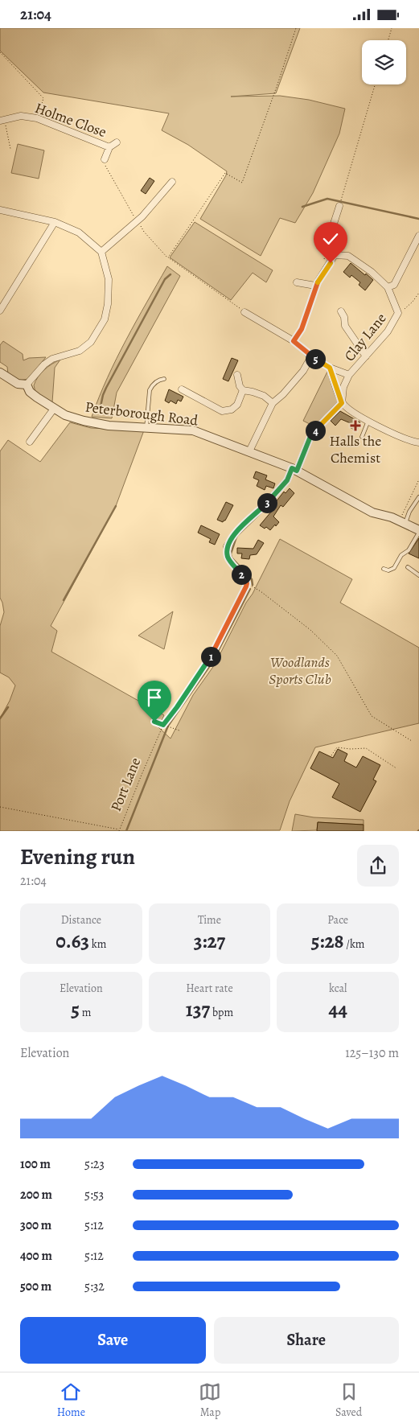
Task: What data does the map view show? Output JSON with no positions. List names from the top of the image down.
{
  "streets": {
    "street": ["Holme Close", "Clay Lane", "Peterborough Road"],
    "path": ["Port Lane"]
  },
  "parks": ["Woodlands Sports Club"],
  "places": {
    "health": ["Halls the Chemist"]
  },
  "page": {
    "status": "21:04",
    "pins": [
      "5",
      "4",
      "3",
      "2",
      "1"
    ],
    "heading": ["Evening run", "21:04"],
    "stats": [
      ["Distance", "0.63 km"],
      ["Time", "3:27"],
      ["Pace", "5:28 /km"],
      ["Elevation", "5 m"],
      ["Heart rate", "137 bpm"],
      ["kcal", "44"]
    ],
    "chart": ["Elevation", "125–130 m"],
    "list": [
      {
        "name": "100 m",
        "note": "5:23"
      },
      {
        "name": "200 m",
        "note": "5:53"
      },
      {
        "name": "300 m",
        "note": "5:12"
      },
      {
        "name": "400 m",
        "note": "5:12"
      },
      {
        "name": "500 m",
        "note": "5:32"
      }
    ],
    "buttons": ["Save", "Share"],
    "tabs": ["Home", "Map", "Saved"]
  }
}
